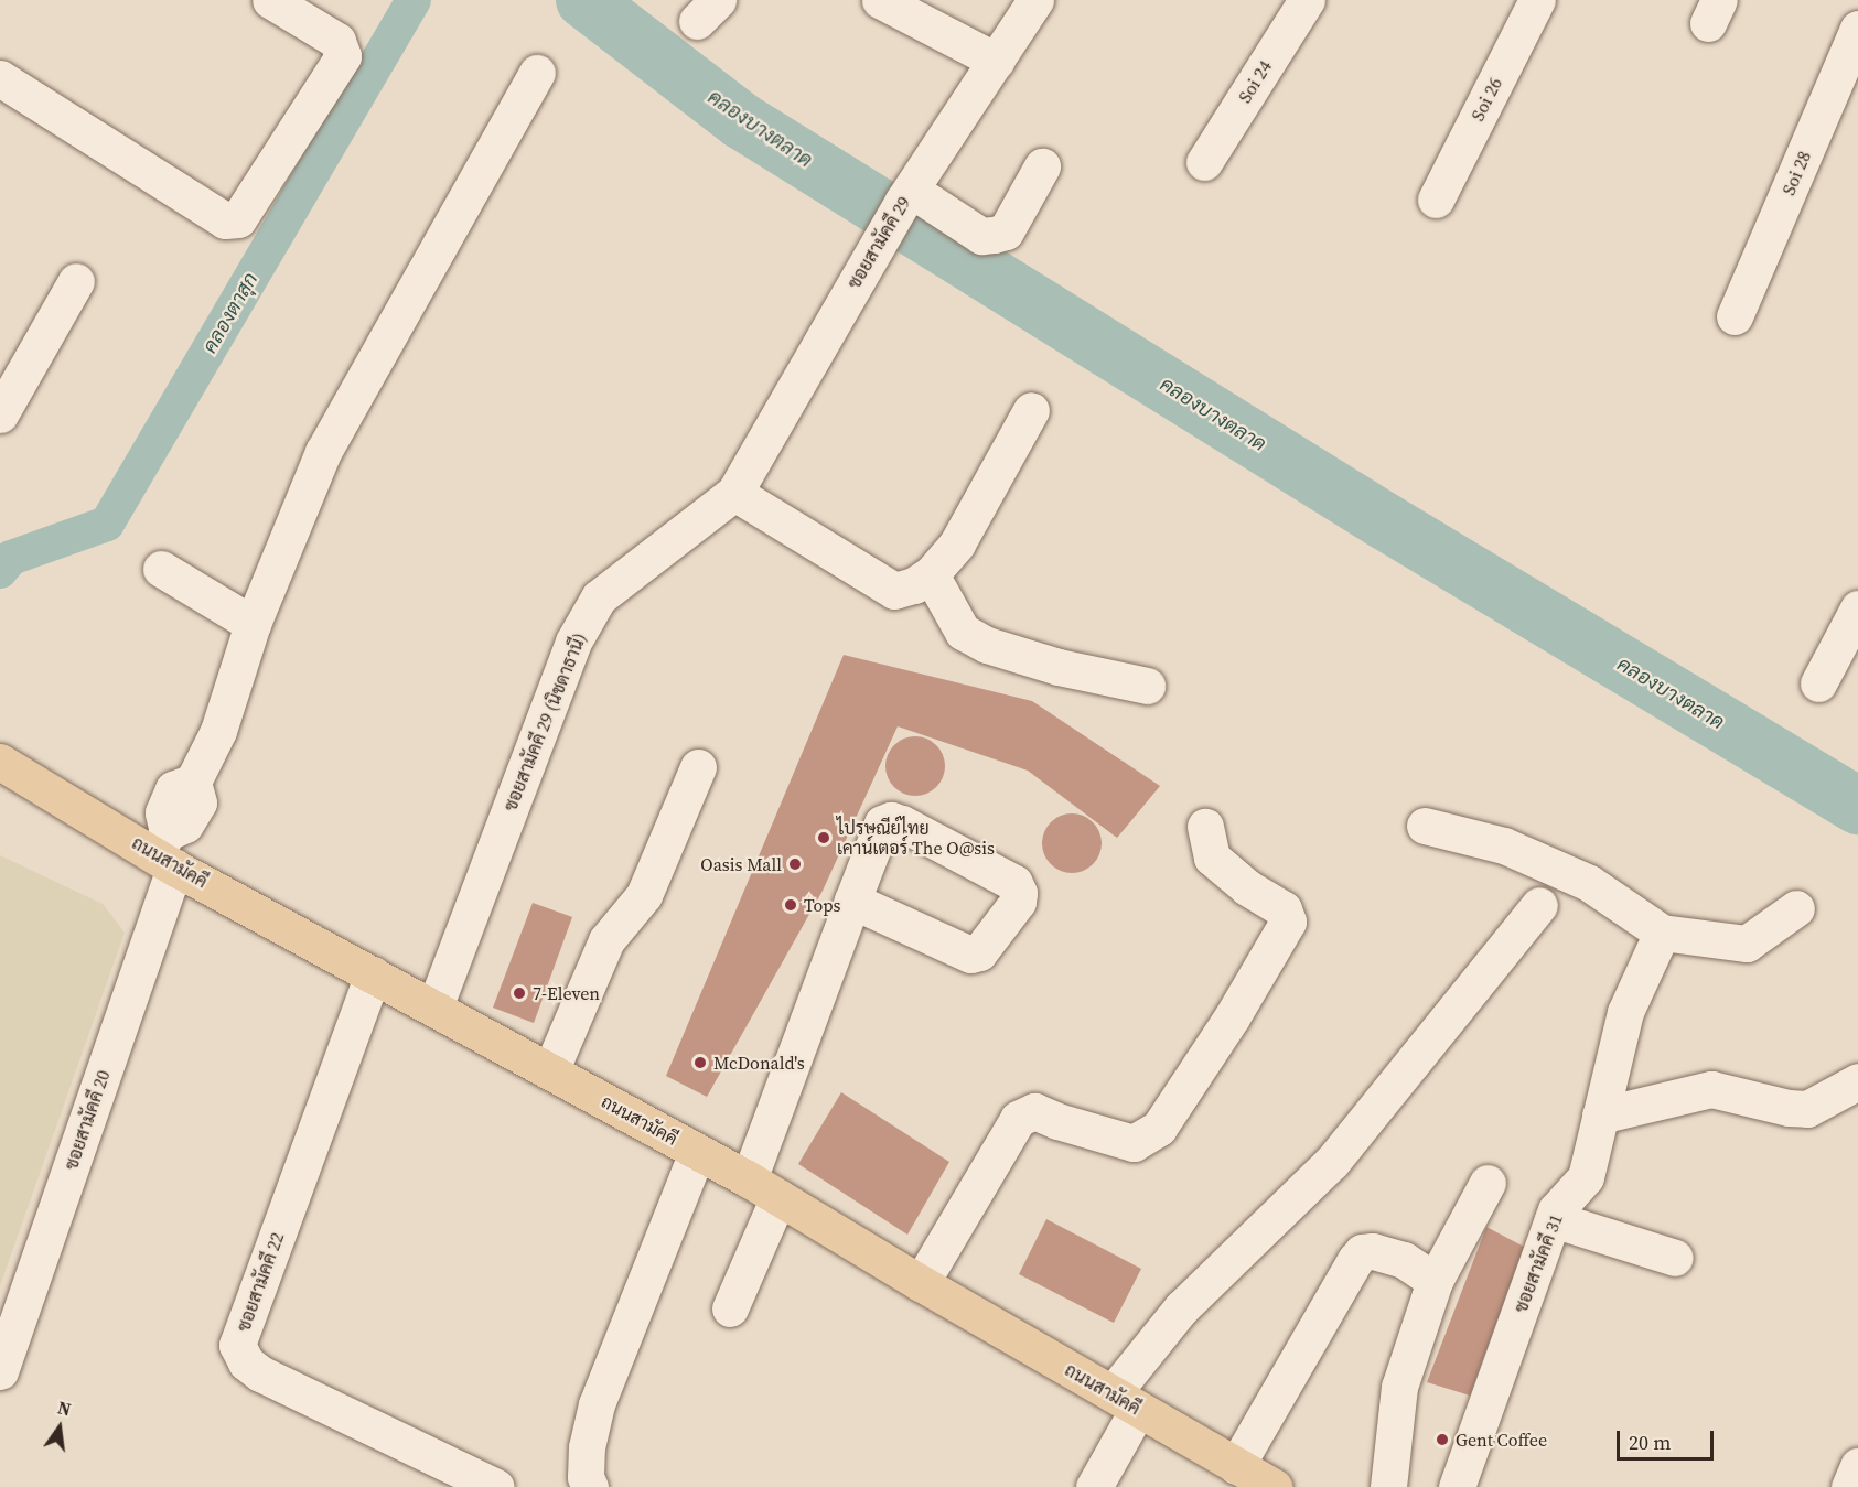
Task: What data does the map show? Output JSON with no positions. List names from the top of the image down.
{
  "streets": {
    "main road": ["ถนนสามัคคี"],
    "street": [
      "Soi 24",
      "Soi 26",
      "Soi 28",
      "ซอยสามัคคี 29",
      "ซอยสามัคคี 29 (นิชดาธานี)",
      "ซอยสามัคคี 20",
      "ซอยสามัคคี 31",
      "ซอยสามัคคี 22"
    ]
  },
  "crossings": [
    ["ซอยสามัคคี 29", "ซอยสามัคคี 29 (นิชดาธานี)"],
    ["ซอยสามัคคี 29 (นิชดาธานี)", "ถนนสามัคคี"],
    ["ถนนสามัคคี", "ซอยสามัคคี 20"],
    ["ถนนสามัคคี", "ซอยสามัคคี 22"]
  ],
  "water": ["คลองบางตลาด", "คลองตาสุก"],
  "places": [
    "ไปรษณีย์ไทย เคาน์เตอร์ The O@sis",
    "Oasis Mall",
    "Tops",
    "7-Eleven",
    "McDonald's",
    "Gent Coffee"
  ],
  "scale_bar": "20 m",
  "north": "top"
}
